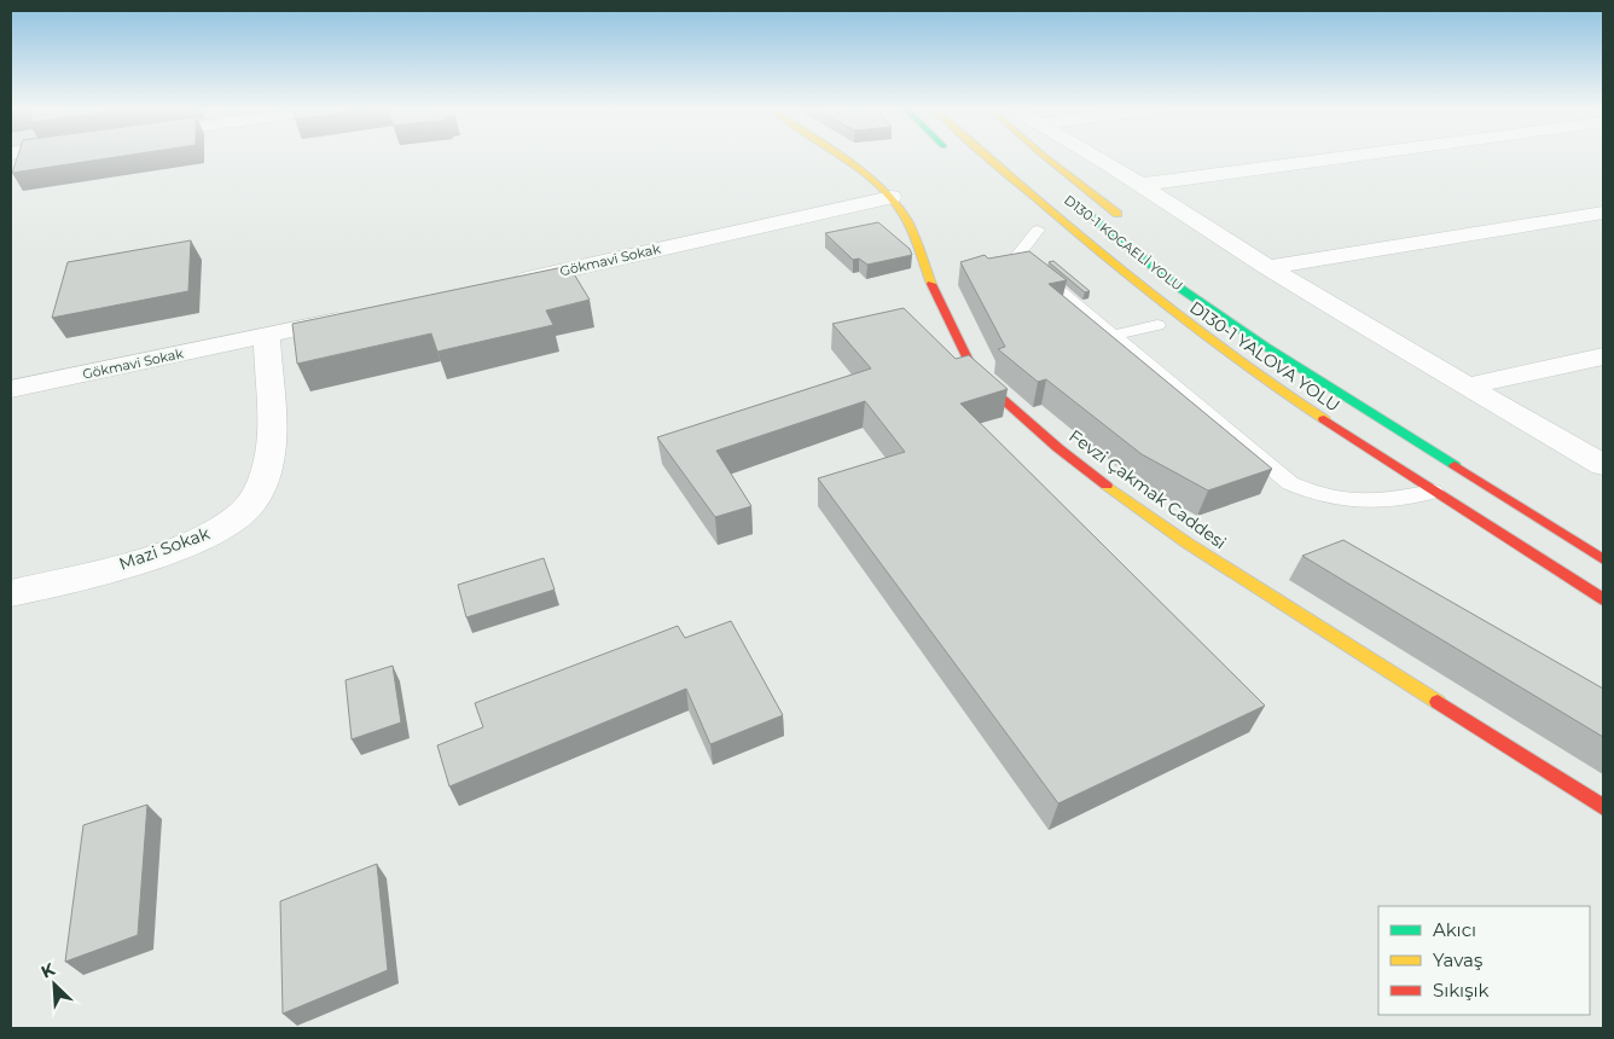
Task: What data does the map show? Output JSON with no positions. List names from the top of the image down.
{
  "streets": {
    "main road": ["D130-1 KOCAELİ YOLU", "D130-1 YALOVA YOLU", "Fevzi Çakmak Caddesi"],
    "street": ["Gökmavi Sokak", "Mazi Sokak"]
  },
  "crossings": [
    ["Gökmavi Sokak", "Fevzi Çakmak Caddesi"],
    ["Gökmavi Sokak", "Mazi Sokak"]
  ],
  "legend": ["Akıcı", "Yavaş", "Sıkışık"],
  "north": "top left"
}
